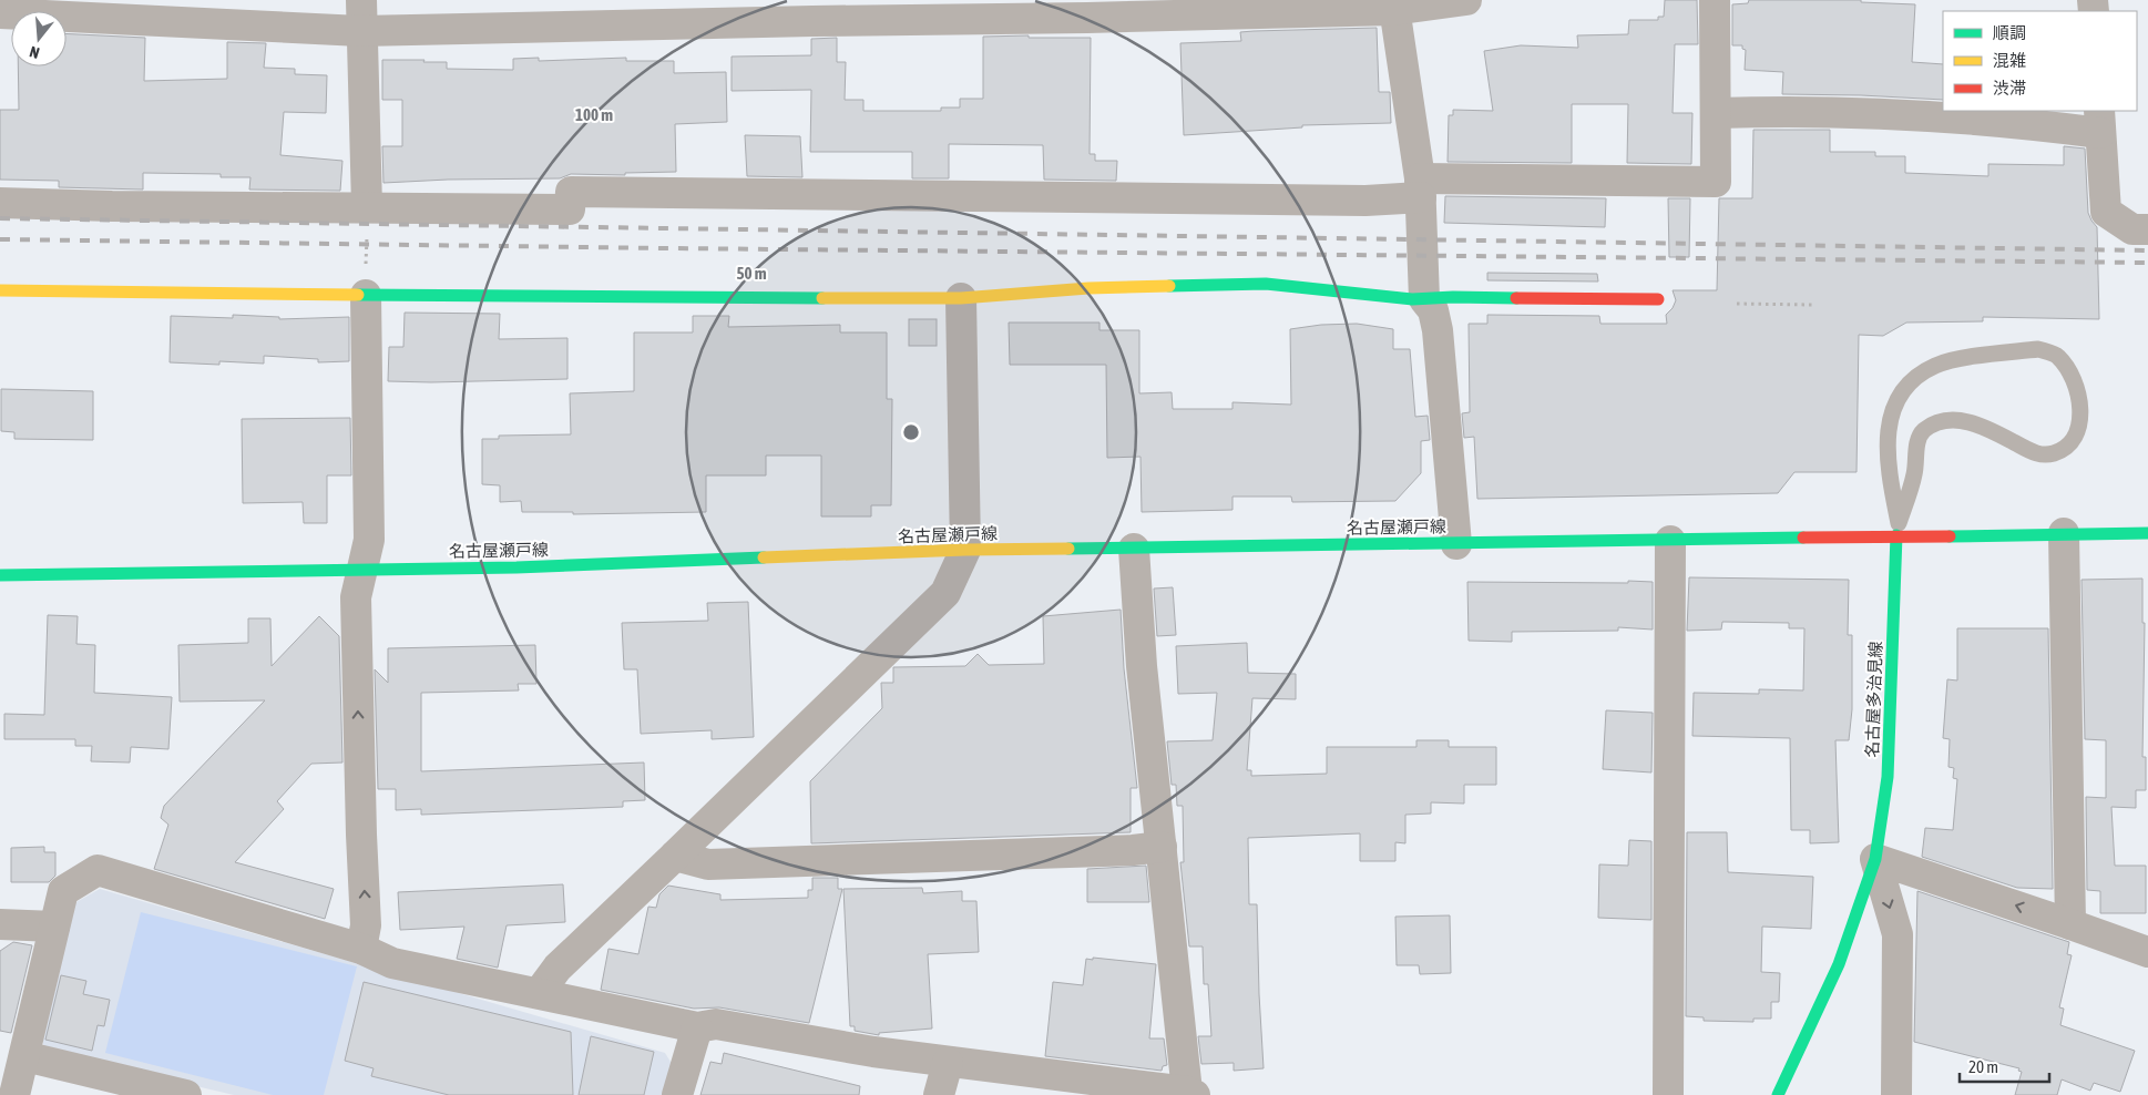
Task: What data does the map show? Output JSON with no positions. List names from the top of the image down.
{
  "streets": {
    "main road": ["名古屋瀬戸線", "名古屋多治見線"]
  },
  "crossings": [
    ["名古屋瀬戸線", "名古屋多治見線"]
  ],
  "legend": ["順調", "混雑", "渋滞"],
  "scale_bar": "20 m",
  "north": "bottom",
  "rings": ["100 m", "50 m"]
}
